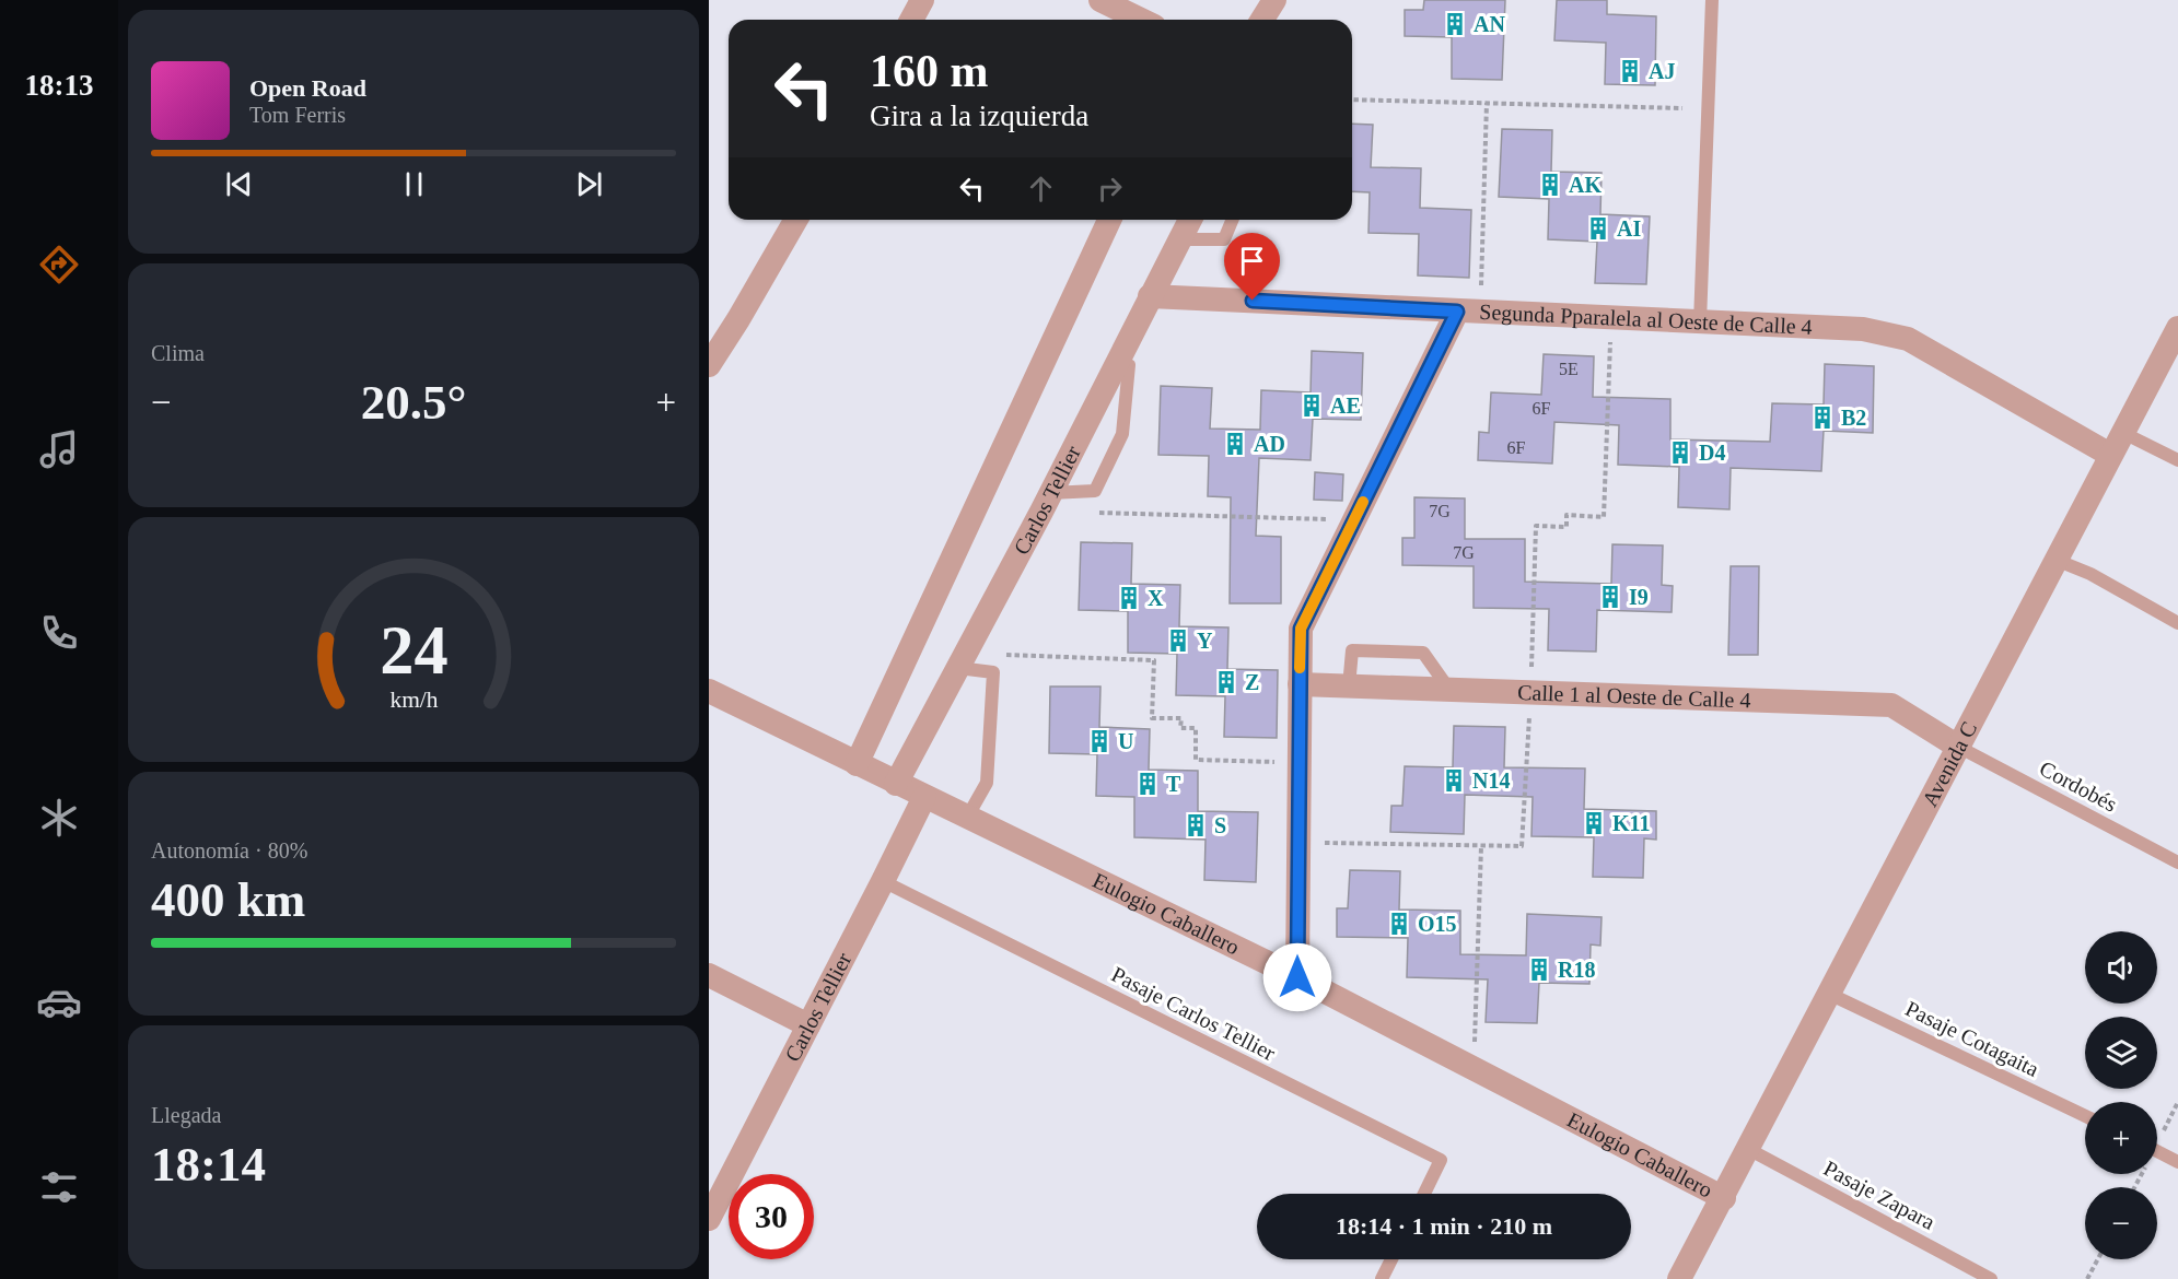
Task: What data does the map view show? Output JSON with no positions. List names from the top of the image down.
{
  "streets": {
    "street": [
      "Segunda Pparalela al Oeste de Calle 4",
      "Carlos Tellier",
      "Calle 1 al Oeste de Calle 4",
      "Avenida C",
      "Eulogio Caballero"
    ],
    "lane": [
      "Cordobés",
      "Pasaje Carlos Tellier",
      "Pasaje Cotagaita",
      "Pasaje Zapara"
    ]
  },
  "crossings": [
    ["Segunda Pparalela al Oeste de Calle 4", "Carlos Tellier"],
    ["Segunda Pparalela al Oeste de Calle 4", "Avenida C"],
    ["Carlos Tellier", "Eulogio Caballero"],
    ["Carlos Tellier", "Pasaje Carlos Tellier"],
    ["Calle 1 al Oeste de Calle 4", "Avenida C"],
    ["Calle 1 al Oeste de Calle 4", "Cordobés"],
    ["Avenida C", "Cordobés"],
    ["Avenida C", "Eulogio Caballero"],
    ["Avenida C", "Pasaje Cotagaita"],
    ["Avenida C", "Pasaje Zapara"]
  ],
  "places": {
    "building": [
      "AN",
      "AJ",
      "AK",
      "AI",
      "AE",
      "B2",
      "AD",
      "D4",
      "I9",
      "X",
      "Y",
      "Z",
      "U",
      "N14",
      "T",
      "K11",
      "S",
      "O15",
      "R18"
    ]
  },
  "house_numbers": [
    "5E",
    "6F",
    "6F",
    "7G",
    "7G"
  ],
  "page": {
    "tabs": "18:13",
    "turn": ["160 m", "Gira a la izquierda"],
    "song": ["Open Road", "Tom Ferris"],
    "tile": [
      "Clima",
      ["Autonomía · 80%", "400 km"],
      ["Llegada", "18:14"]
    ],
    "heat": ["−", "20.5°", "+"],
    "map_buttons": ["+", "−"],
    "limit": "30",
    "trip": "18:14 · 1 min · 210 m",
    "gauge": ["24", "km/h"]
  }
}
